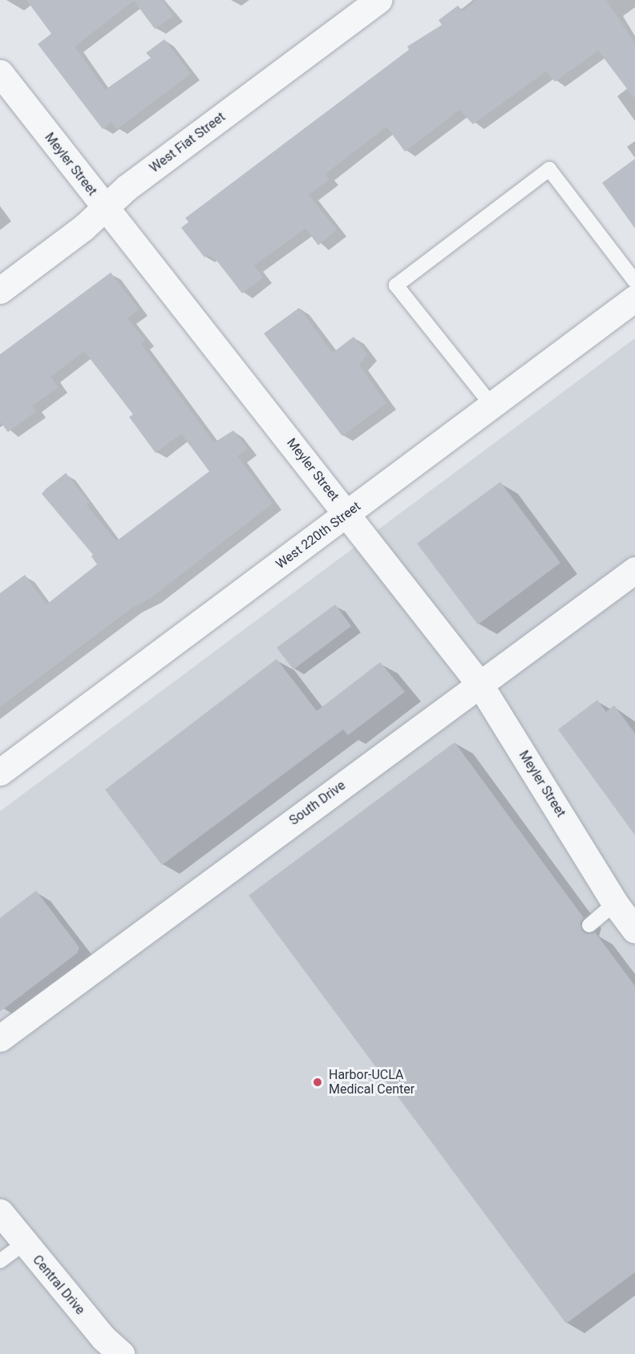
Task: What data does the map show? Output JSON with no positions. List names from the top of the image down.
{
  "streets": {
    "street": [
      "West Fiat Street",
      "Meyler Street",
      "West 220th Street",
      "South Drive",
      "Central Drive"
    ]
  },
  "crossings": [
    ["West Fiat Street", "Meyler Street"],
    ["Meyler Street", "West 220th Street"],
    ["Meyler Street", "South Drive"]
  ],
  "places": ["Harbor-UCLA Medical Center"]
}
